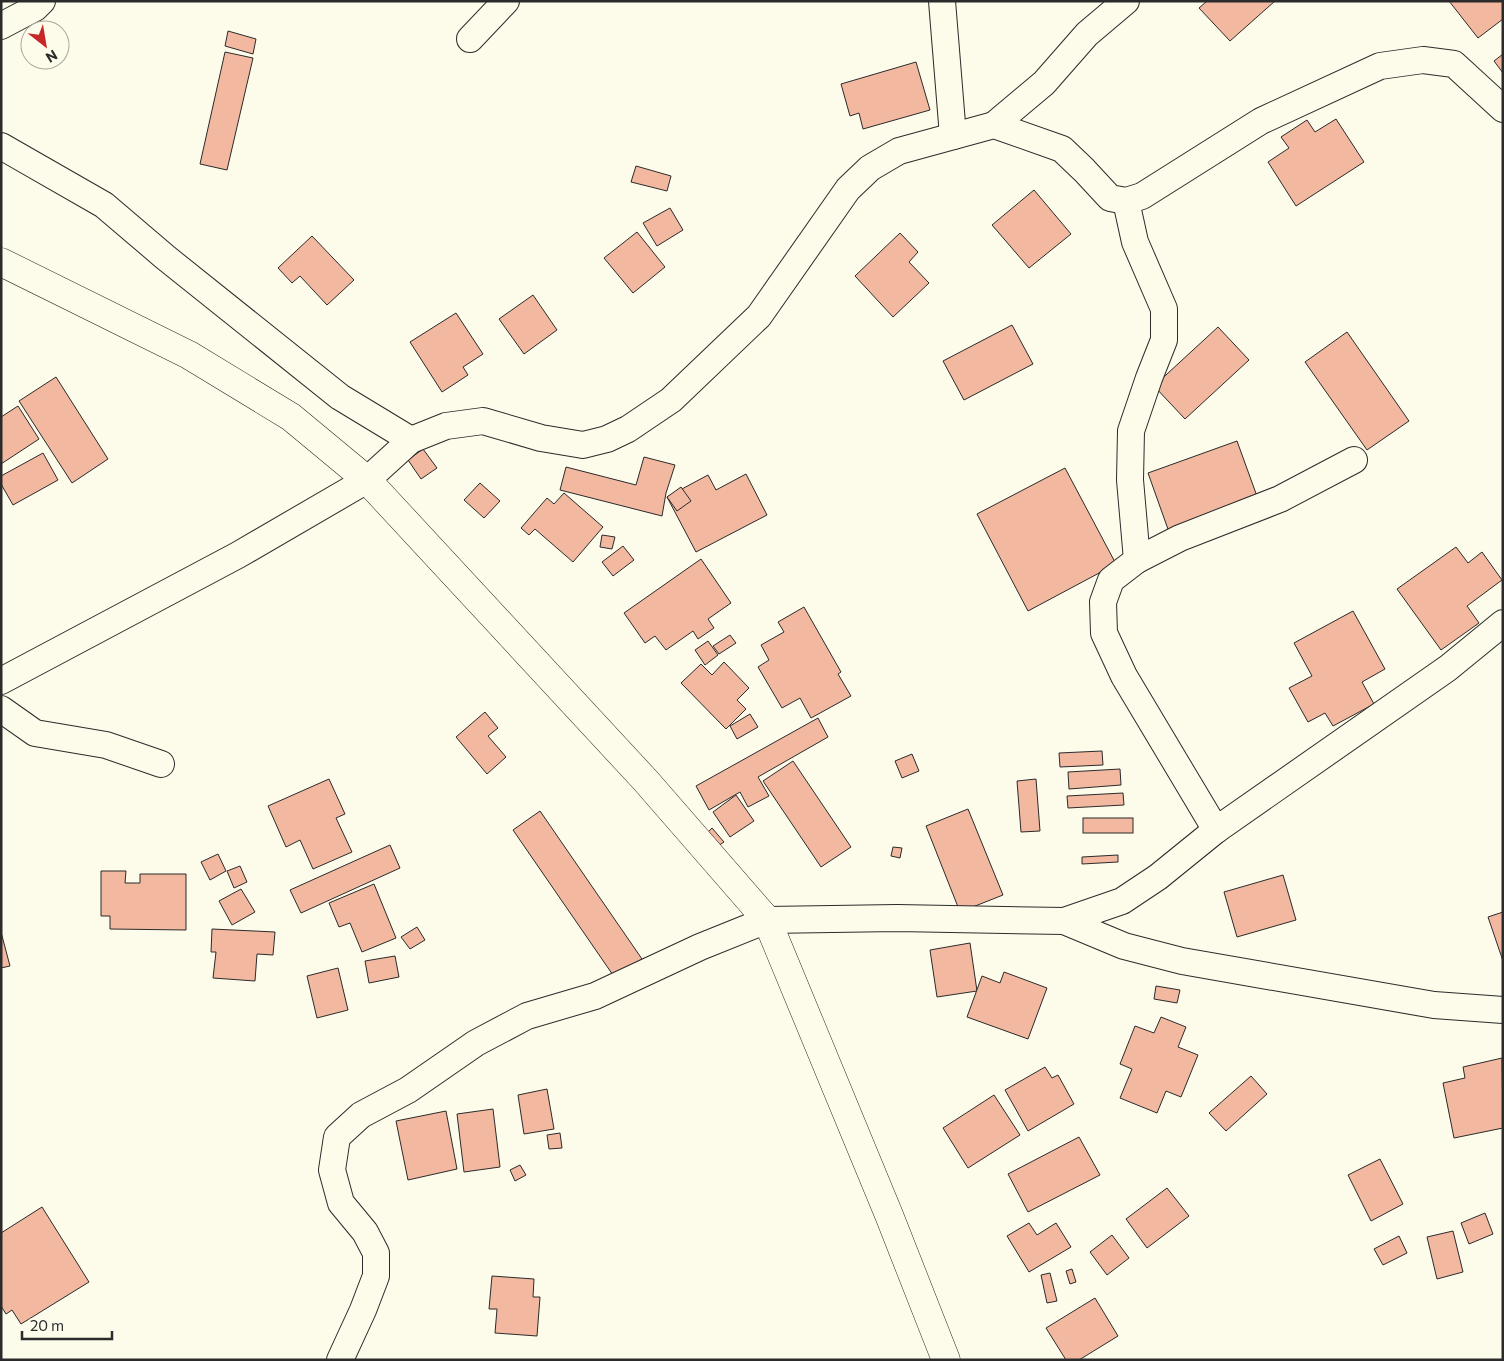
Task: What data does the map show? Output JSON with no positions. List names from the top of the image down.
{
  "scale_bar": "20 m",
  "north": "bottom right"
}
